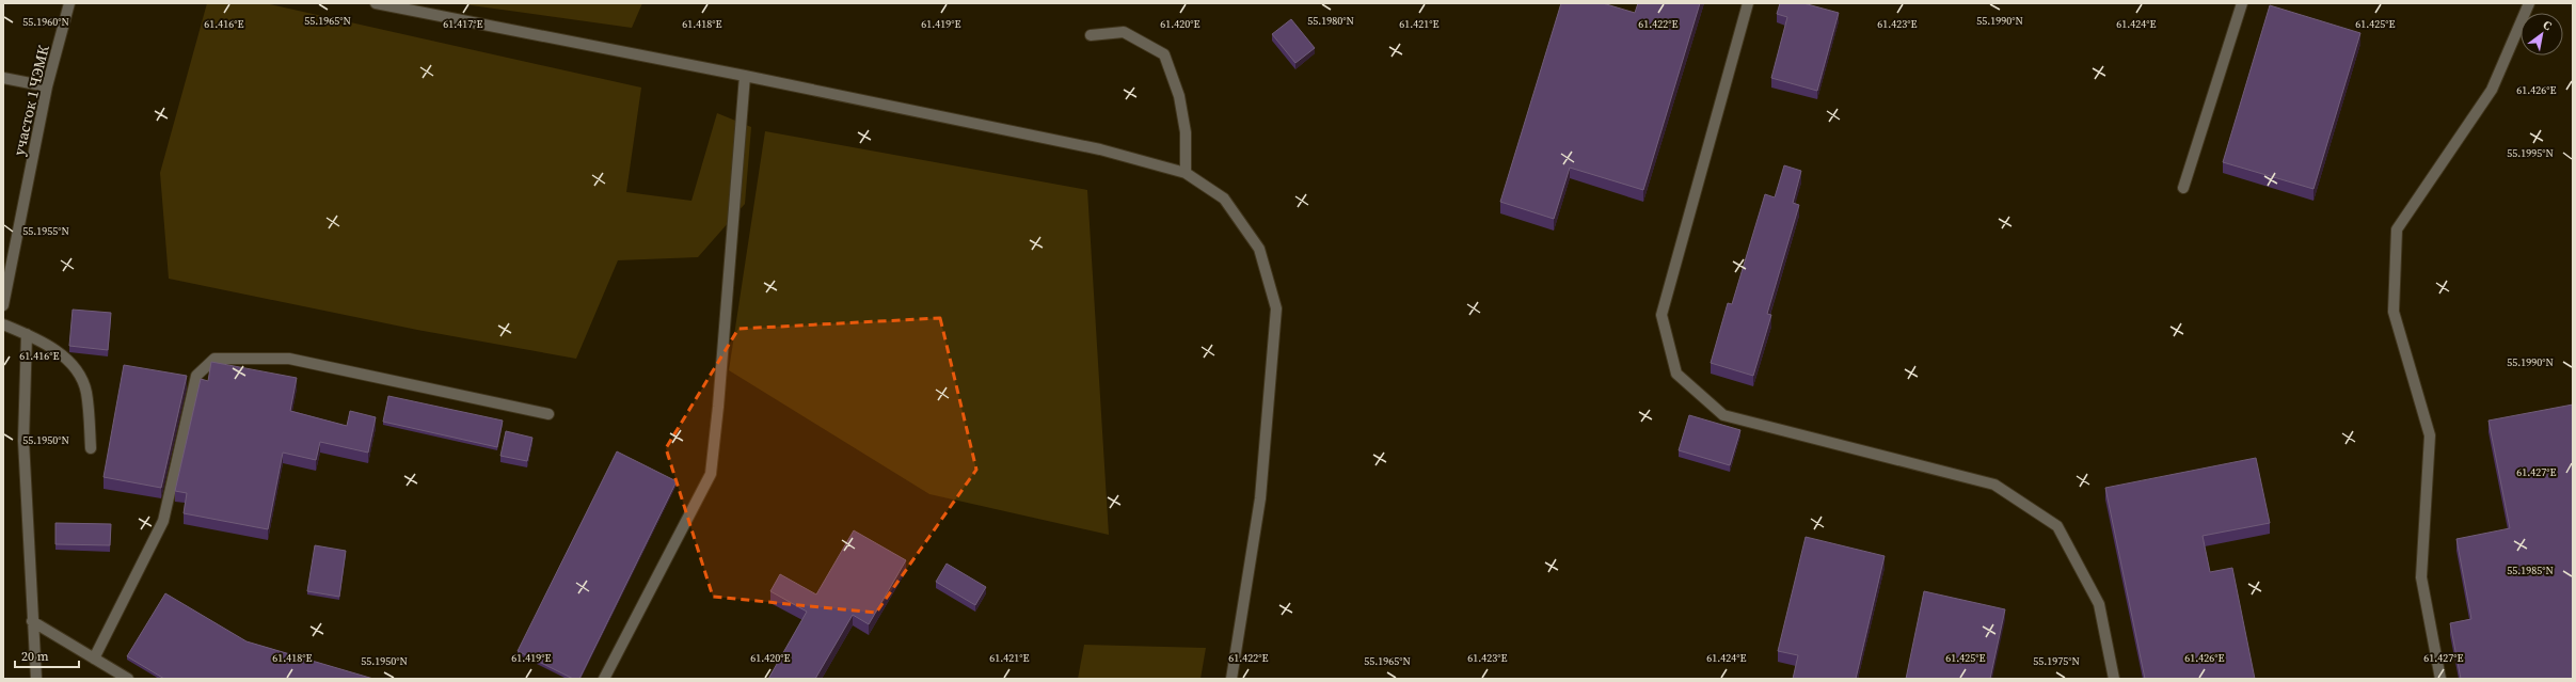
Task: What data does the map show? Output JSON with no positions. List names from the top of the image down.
{
  "streets": {
    "street": ["участок 1 ЧЭМК"]
  },
  "scale_bar": "20 m",
  "north": "top right",
  "coordinates": [
    "55.1965°N",
    "55.1990°N",
    "55.1980°N",
    "55.1960°N",
    "61.416°E",
    "61.417°E",
    "61.418°E",
    "61.419°E",
    "61.420°E",
    "61.421°E",
    "61.422°E",
    "61.423°E",
    "61.424°E",
    "61.425°E",
    "61.426°E",
    "55.1995°N",
    "55.1955°N",
    "55.1950°N",
    "61.427°E",
    "55.1985°N",
    "55.1975°N"
  ]
}
